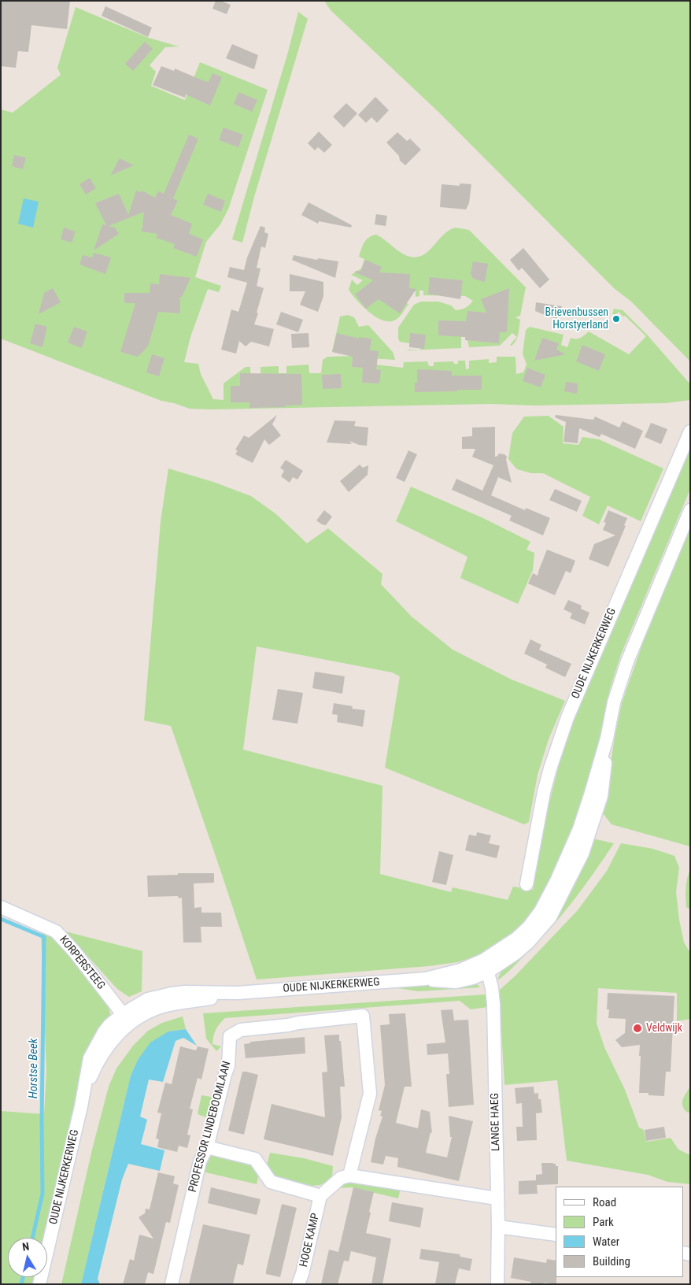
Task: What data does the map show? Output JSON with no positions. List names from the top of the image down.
{
  "streets": {
    "street": [
      "OUDE NIJKERKERWEG",
      "KORPERSTEEG",
      "LANGE HAEG",
      "PROFESSOR LINDEBOOMLAAN",
      "HOGE KAMP"
    ]
  },
  "crossings": [
    ["OUDE NIJKERKERWEG", "KORPERSTEEG"],
    ["OUDE NIJKERKERWEG", "LANGE HAEG"]
  ],
  "water": ["Horstse Beek"],
  "places": ["Brievenbussen Horstyerland", "Veldwijk"],
  "legend": [
    "Road",
    "Park",
    "Water",
    "Building"
  ],
  "north": "top"
}
